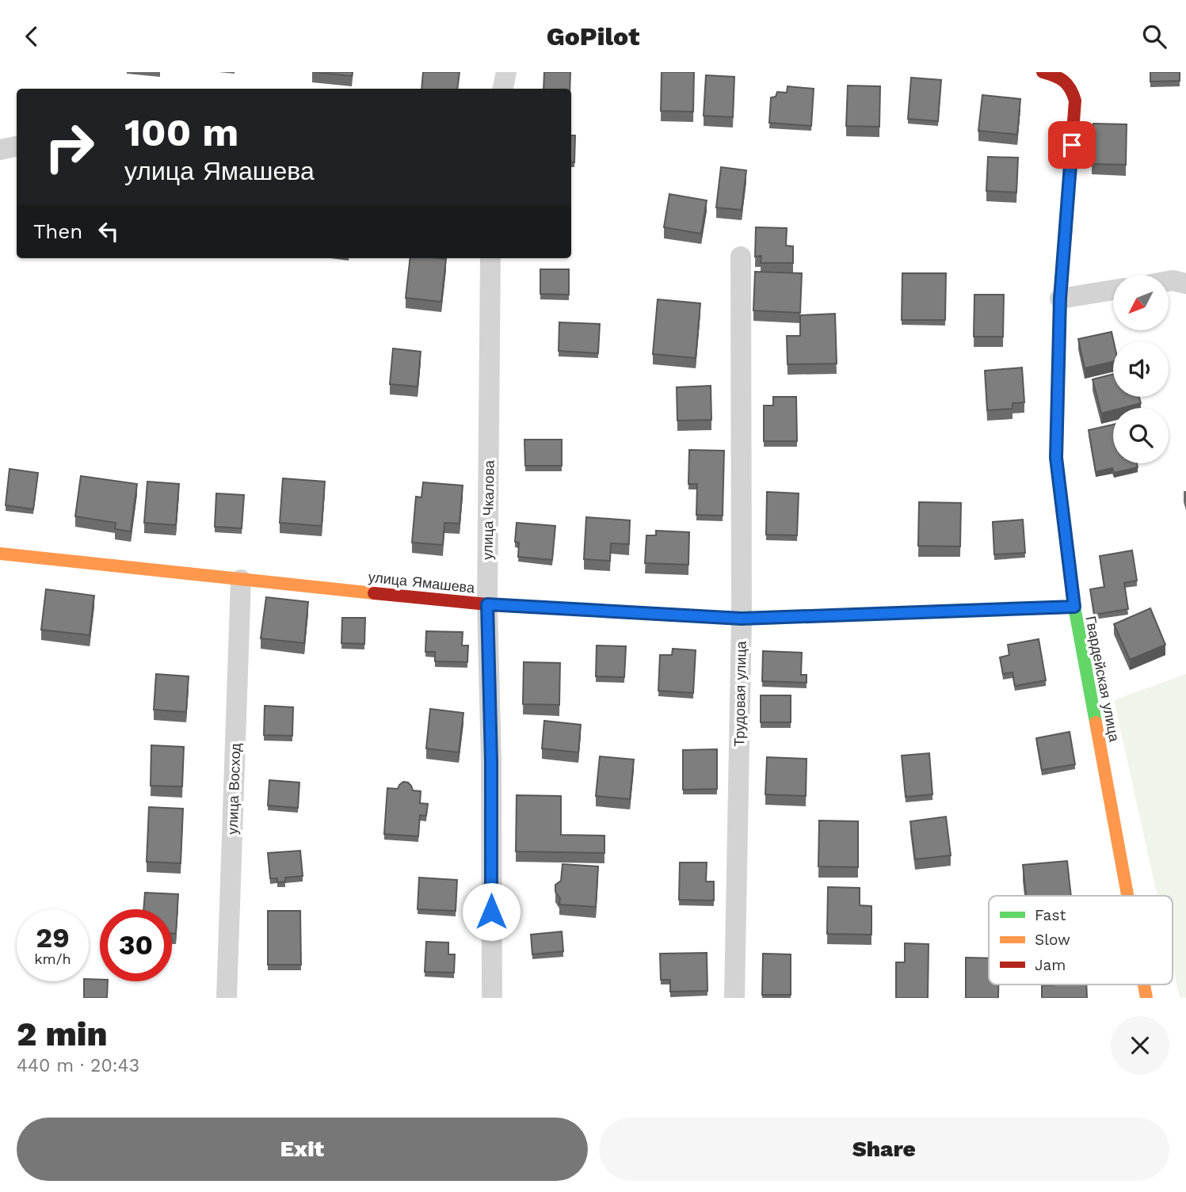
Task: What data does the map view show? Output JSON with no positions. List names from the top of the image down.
{
  "streets": {
    "street": [
      "улица Чкалова",
      "улица Ямашева",
      "Гвардейская улица",
      "Трудовая улица",
      "улица Восход"
    ]
  },
  "crossings": [
    ["улица Чкалова", "улица Ямашева"],
    ["улица Ямашева", "Гвардейская улица"],
    ["улица Ямашева", "Трудовая улица"],
    ["улица Ямашева", "улица Восход"]
  ],
  "legend": ["Fast", "Slow", "Jam"],
  "north": "bottom left",
  "page": {
    "header": "GoPilot",
    "turn": ["100 m", "улица Ямашева"],
    "then": "Then",
    "speed": "29 km/h",
    "limit": "30",
    "heading": ["2 min", "440 m · 20:43"],
    "buttons": ["Exit", "Share"]
  }
}
